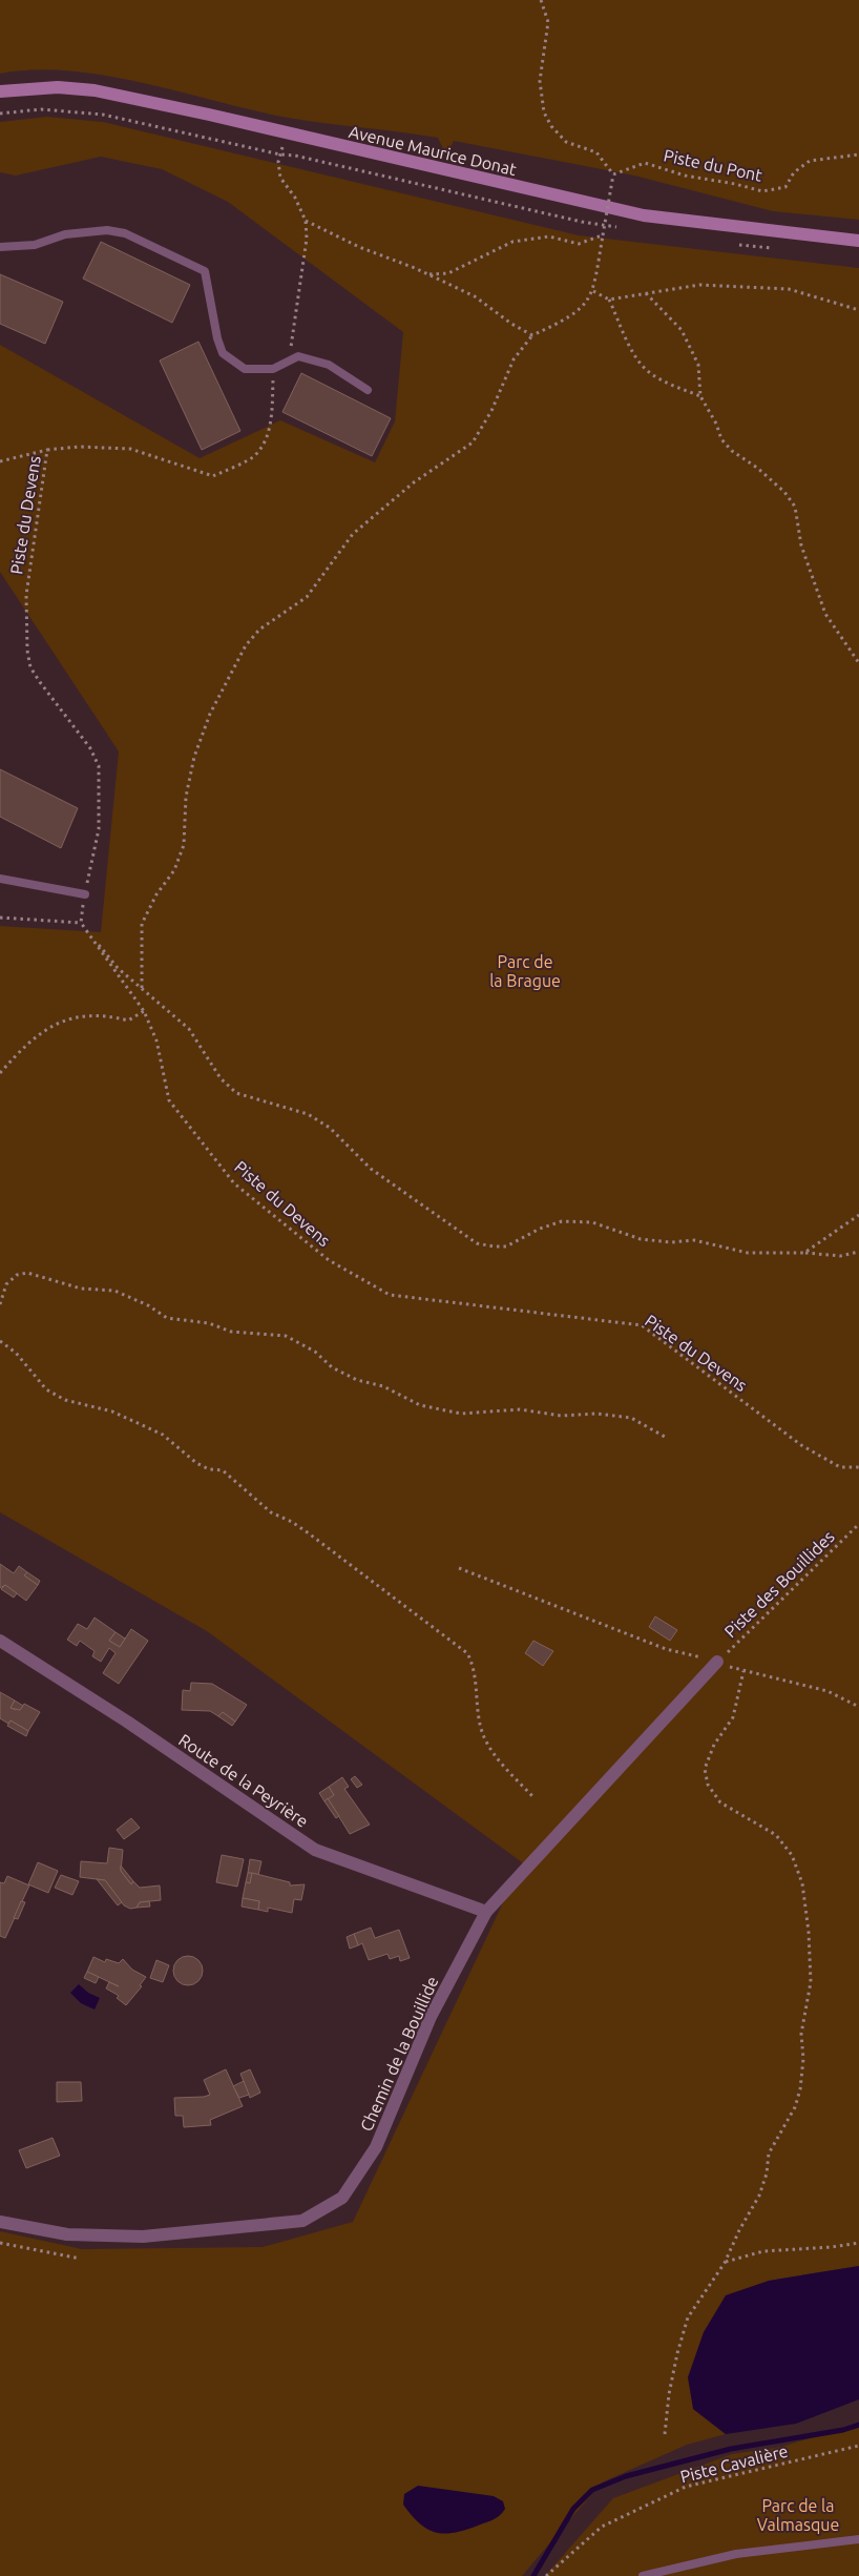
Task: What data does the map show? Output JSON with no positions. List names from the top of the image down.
{
  "streets": {
    "main road": ["Avenue Maurice Donat"],
    "street": ["Route de la Peyrière", "Chemin de la Bouillide"],
    "path": [
      "Piste du Pont",
      "Piste du Devens",
      "Piste des Bouillides",
      "Piste Cavalière"
    ]
  },
  "crossings": [
    ["Piste des Bouillides", "Chemin de la Bouillide"],
    ["Route de la Peyrière", "Chemin de la Bouillide"]
  ],
  "parks": ["Parc de la Brague", "Parc de la Valmasque"]
}
